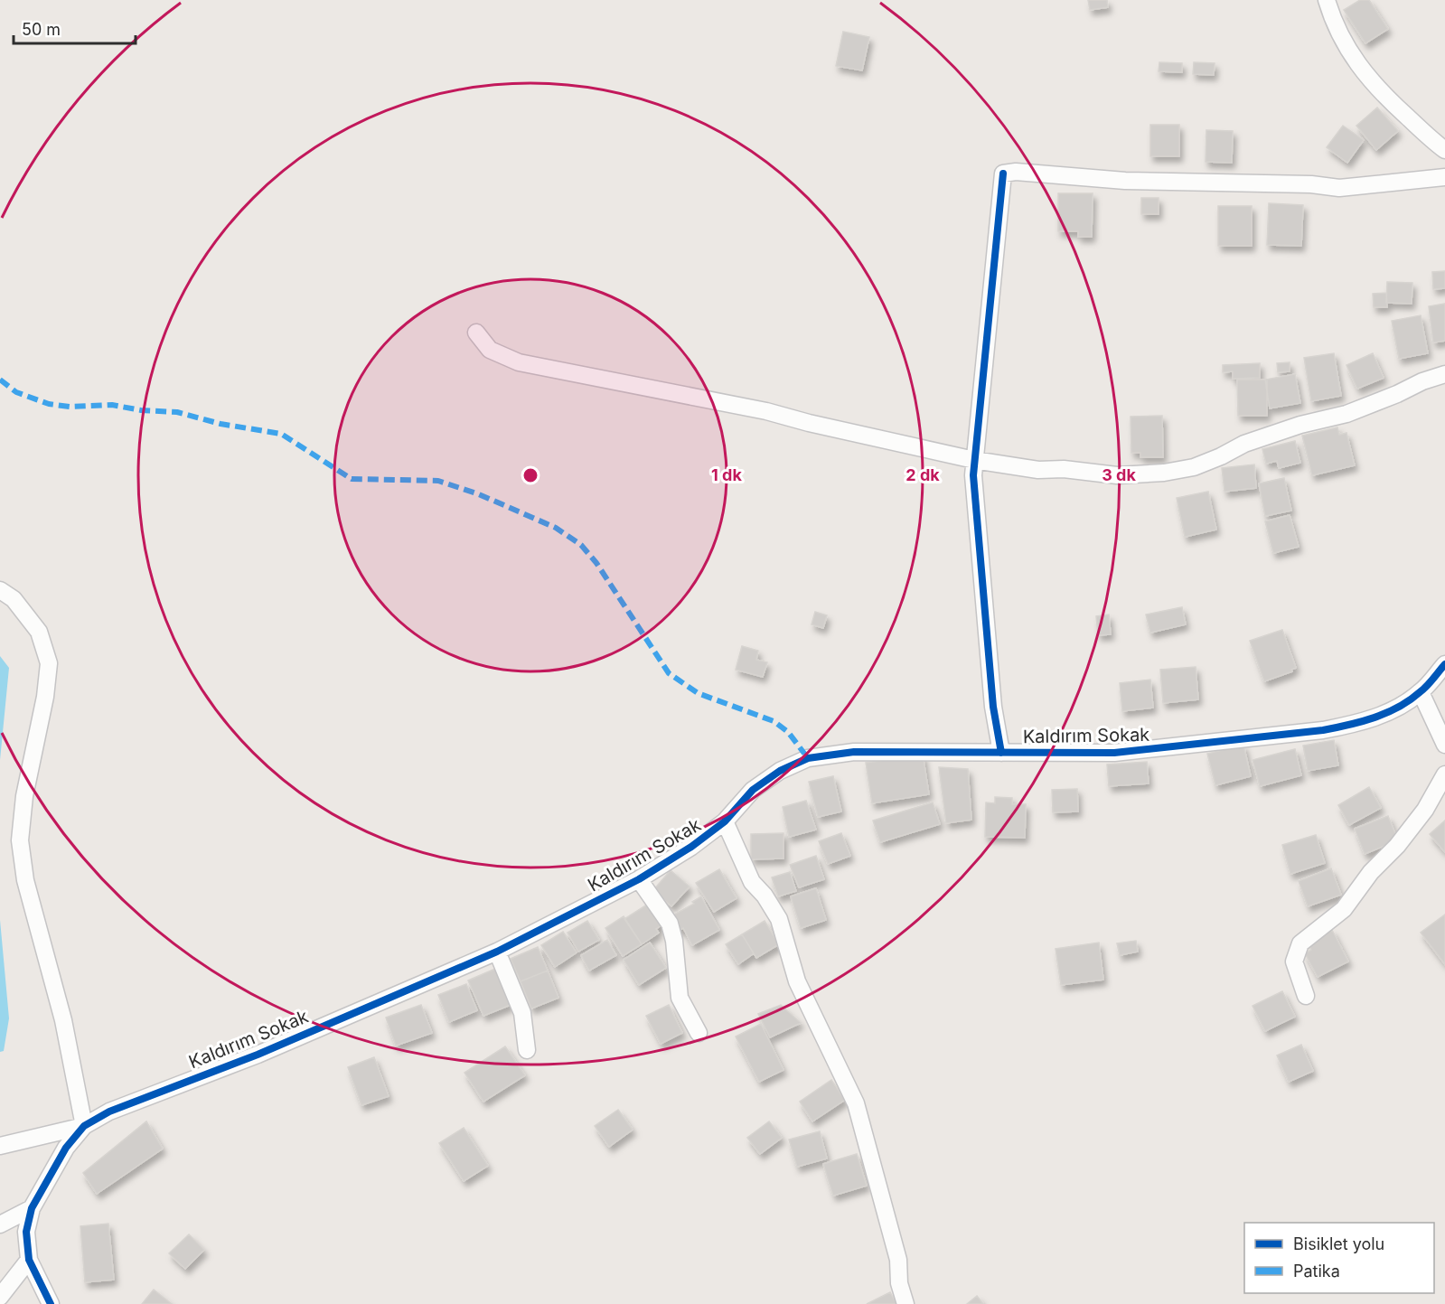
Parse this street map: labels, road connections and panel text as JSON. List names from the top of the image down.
{
  "streets": {
    "street": ["Kaldırım Sokak"]
  },
  "legend": ["Bisiklet yolu", "Patika"],
  "scale_bar": "50 m",
  "rings": ["1 dk", "2 dk", "3 dk"]
}
